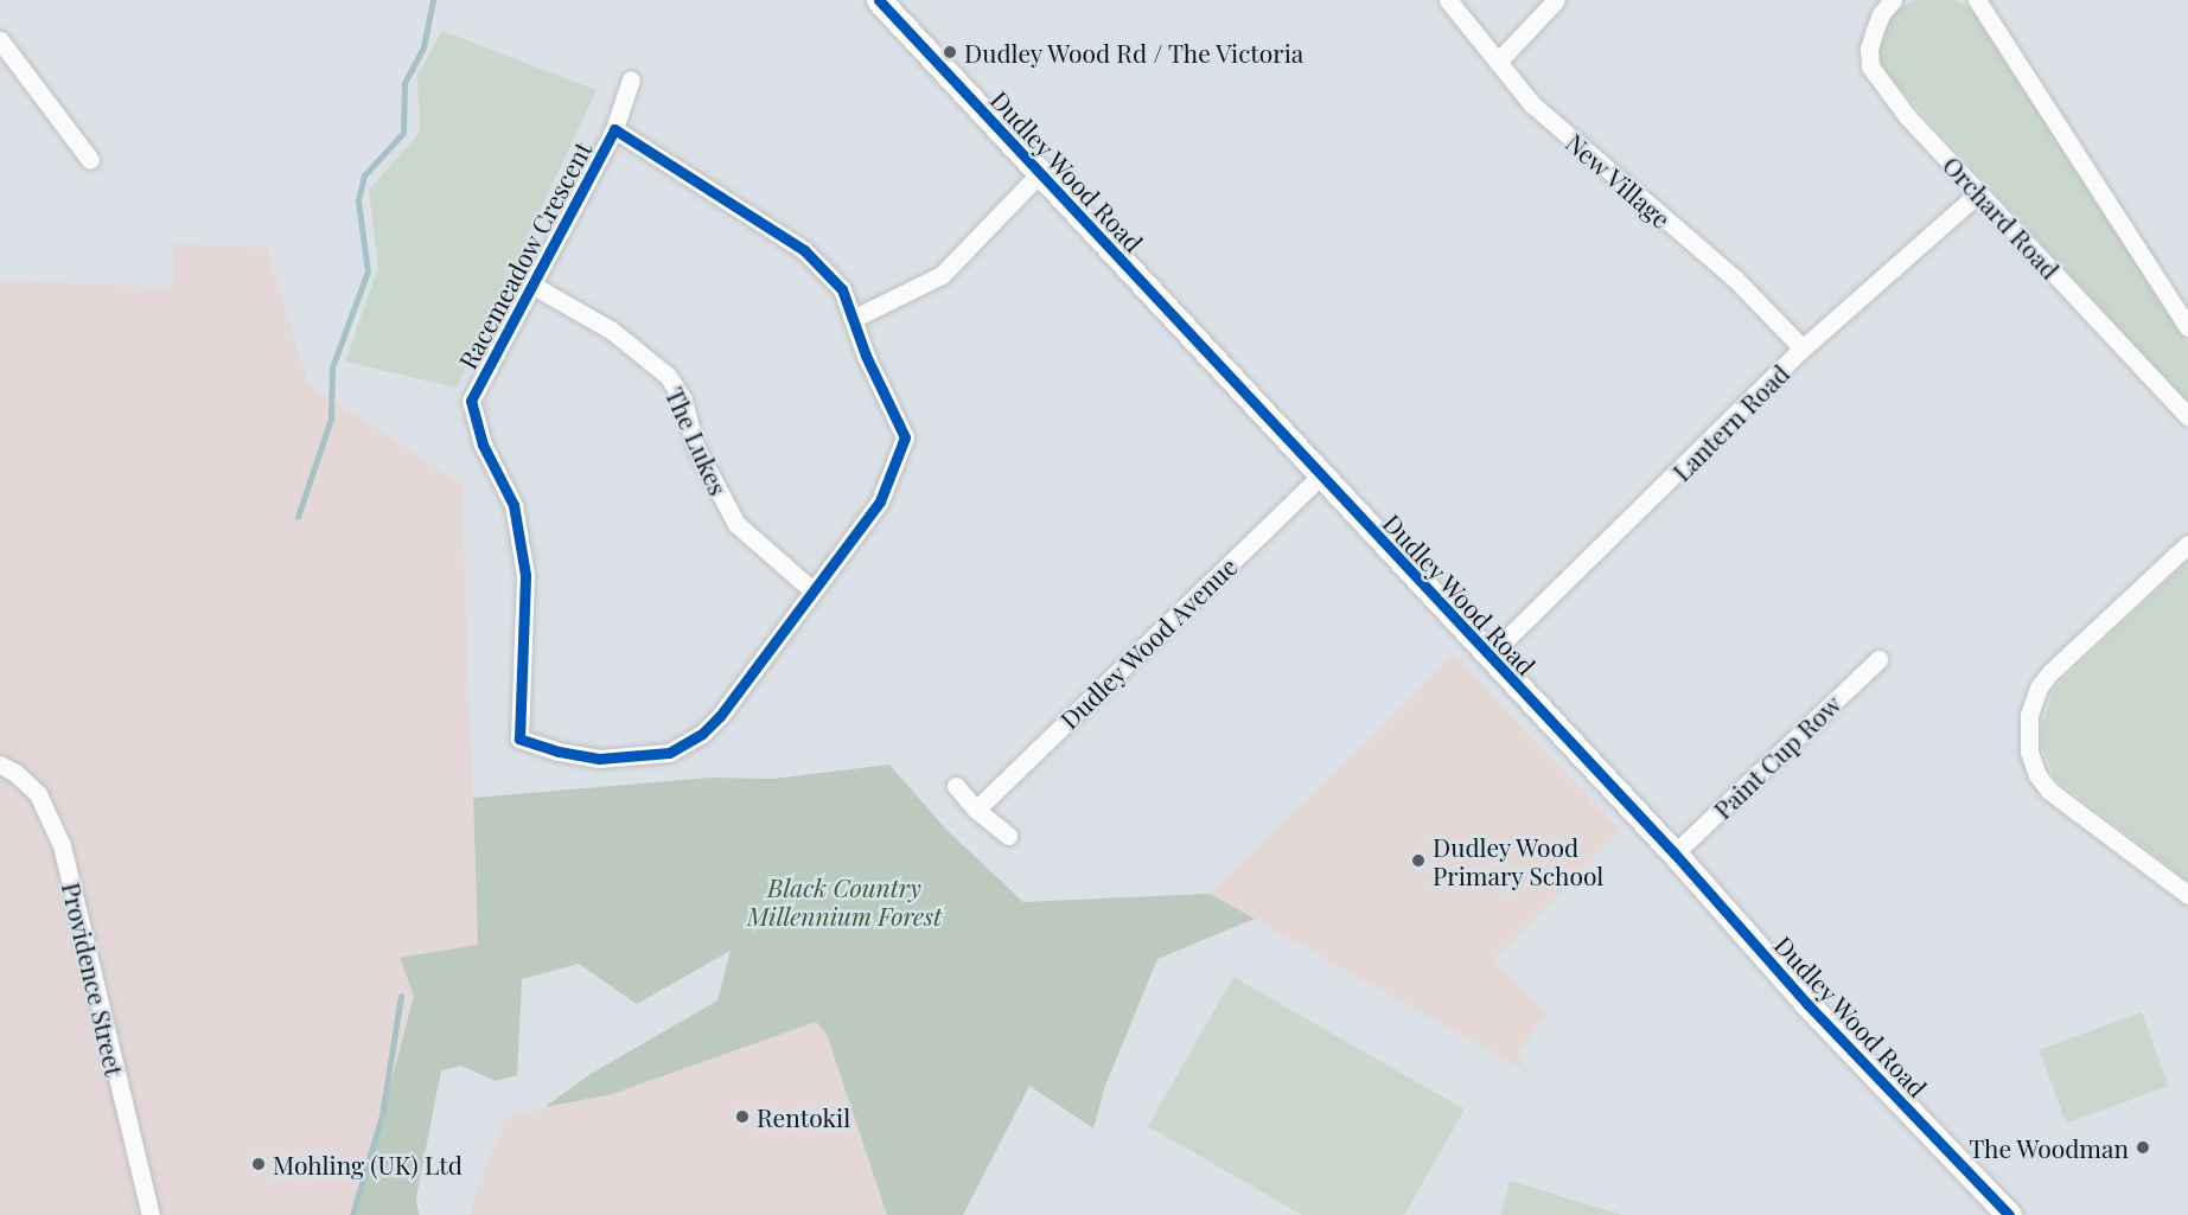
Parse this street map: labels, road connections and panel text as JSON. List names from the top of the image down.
{
  "streets": {
    "street": [
      "Dudley Wood Road",
      "New Village",
      "Orchard Road",
      "Racemeadow Crescent",
      "Lantern Road",
      "The Lukes",
      "Dudley Wood Avenue",
      "Paint Cup Row",
      "Providence Street"
    ]
  },
  "crossings": [
    ["Dudley Wood Road", "Lantern Road"],
    ["Dudley Wood Road", "Dudley Wood Avenue"],
    ["Dudley Wood Road", "Paint Cup Row"],
    ["New Village", "Lantern Road"],
    ["Orchard Road", "Lantern Road"],
    ["Racemeadow Crescent", "The Lukes"]
  ],
  "parks": ["Black Country Millennium Forest"],
  "places": [
    "Dudley Wood Rd / The Victoria",
    "Dudley Wood Primary School",
    "Rentokil",
    "The Woodman",
    "Mohling (UK) Ltd"
  ]
}
